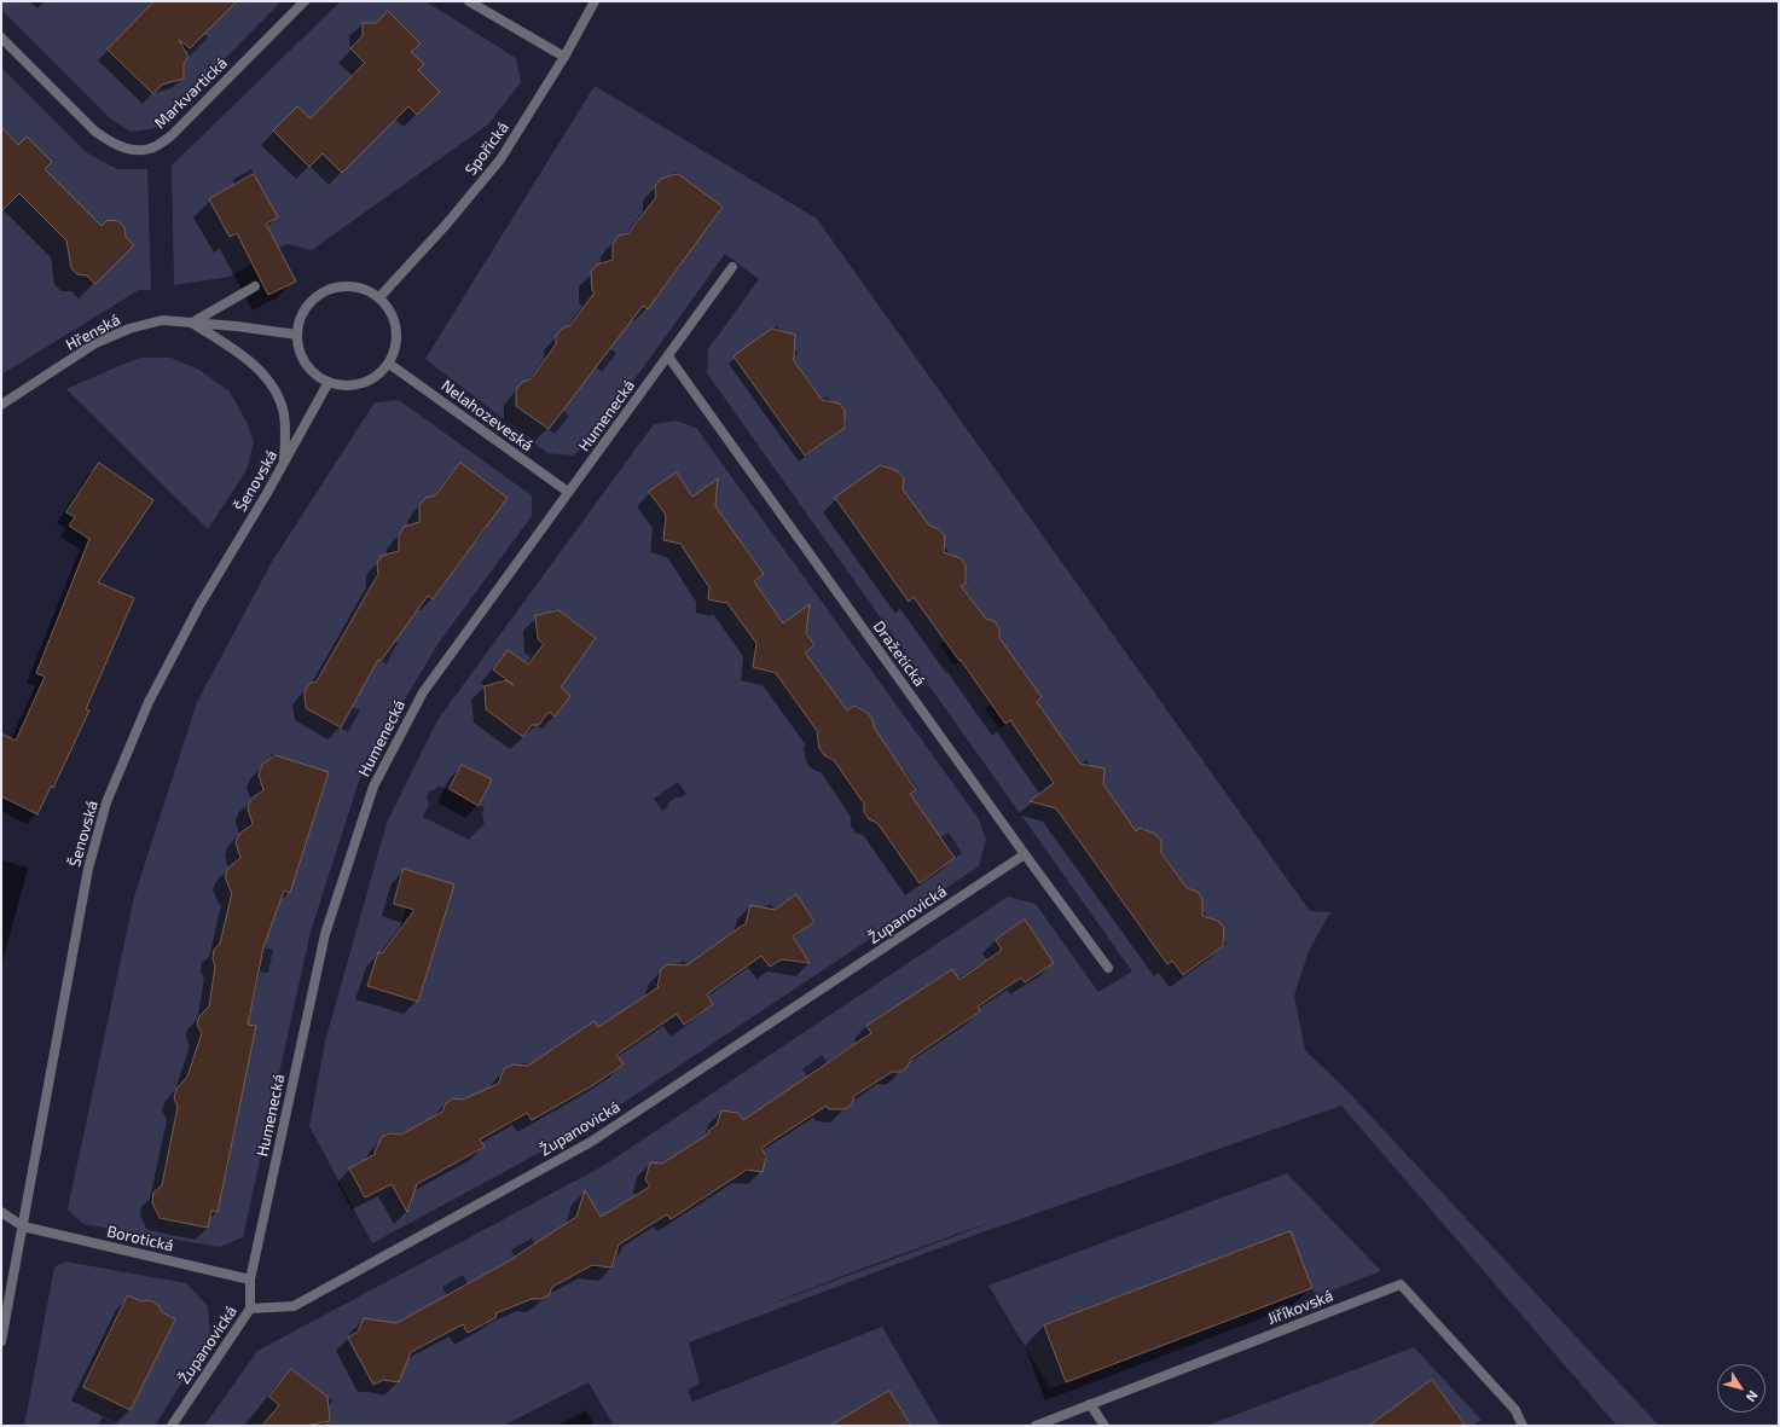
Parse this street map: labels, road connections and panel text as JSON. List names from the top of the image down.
{
  "streets": {
    "street": [
      "Markvartická",
      "Spořická",
      "Hřenská",
      "Nelahozeveská",
      "Humenecká",
      "Šenovská",
      "Dražetická",
      "Županovická",
      "Borotická",
      "Jiříkovská"
    ]
  },
  "crossings": [
    ["Spořická", "Hřenská"],
    ["Spořická", "Nelahozeveská"],
    ["Spořická", "Šenovská"],
    ["Hřenská", "Nelahozeveská"],
    ["Hřenská", "Šenovská"],
    ["Nelahozeveská", "Humenecká"],
    ["Nelahozeveská", "Šenovská"],
    ["Humenecká", "Dražetická"],
    ["Humenecká", "Županovická"],
    ["Humenecká", "Borotická"],
    ["Šenovská", "Borotická"],
    ["Dražetická", "Županovická"]
  ],
  "north": "bottom right"
}
